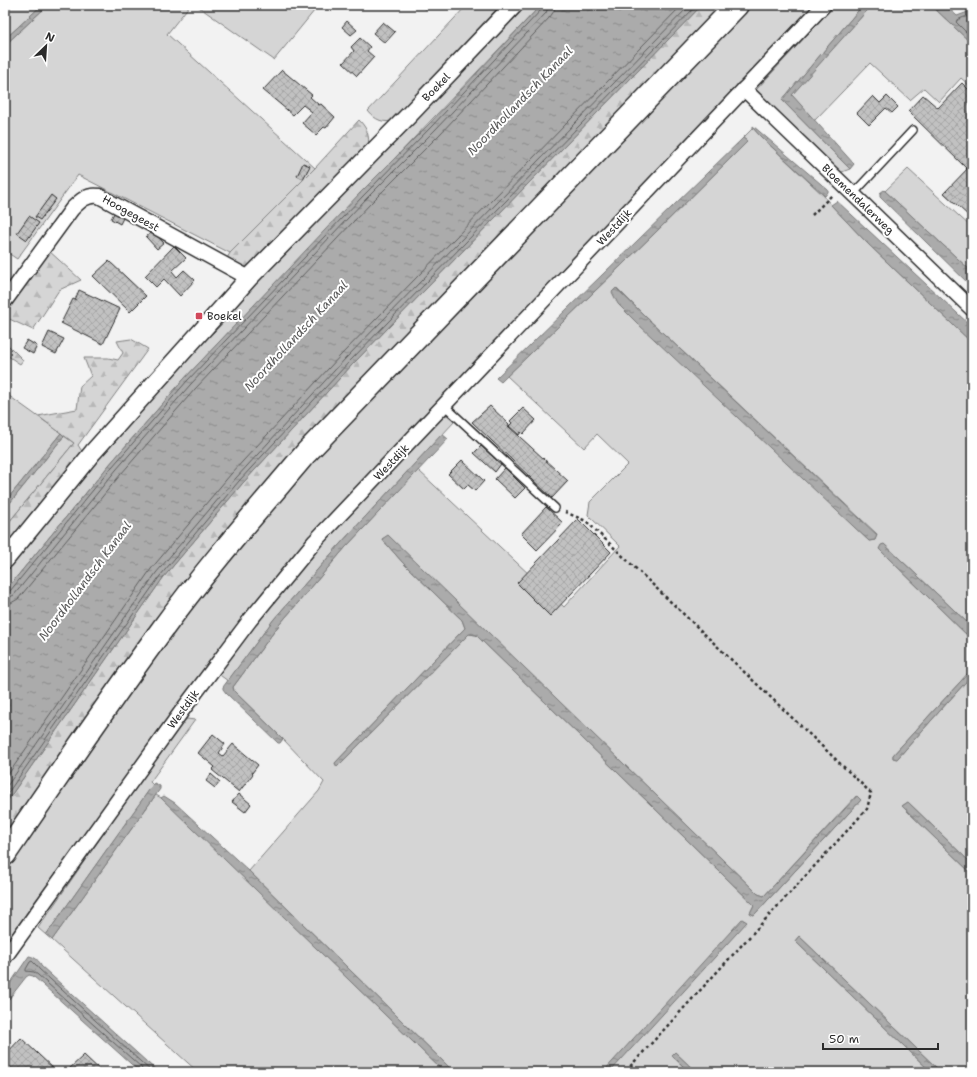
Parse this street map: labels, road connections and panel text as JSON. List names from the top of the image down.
{
  "streets": {
    "street": [
      "Boekel",
      "Bloemendalerweg",
      "Hoogegeest",
      "Westdijk"
    ]
  },
  "crossings": [
    ["Boekel", "Hoogegeest"],
    ["Bloemendalerweg", "Westdijk"]
  ],
  "water": ["Noordhollandsch Kanaal"],
  "places": {
    "transit": ["Boekel"]
  },
  "scale_bar": "50 m",
  "north": "top right"
}
